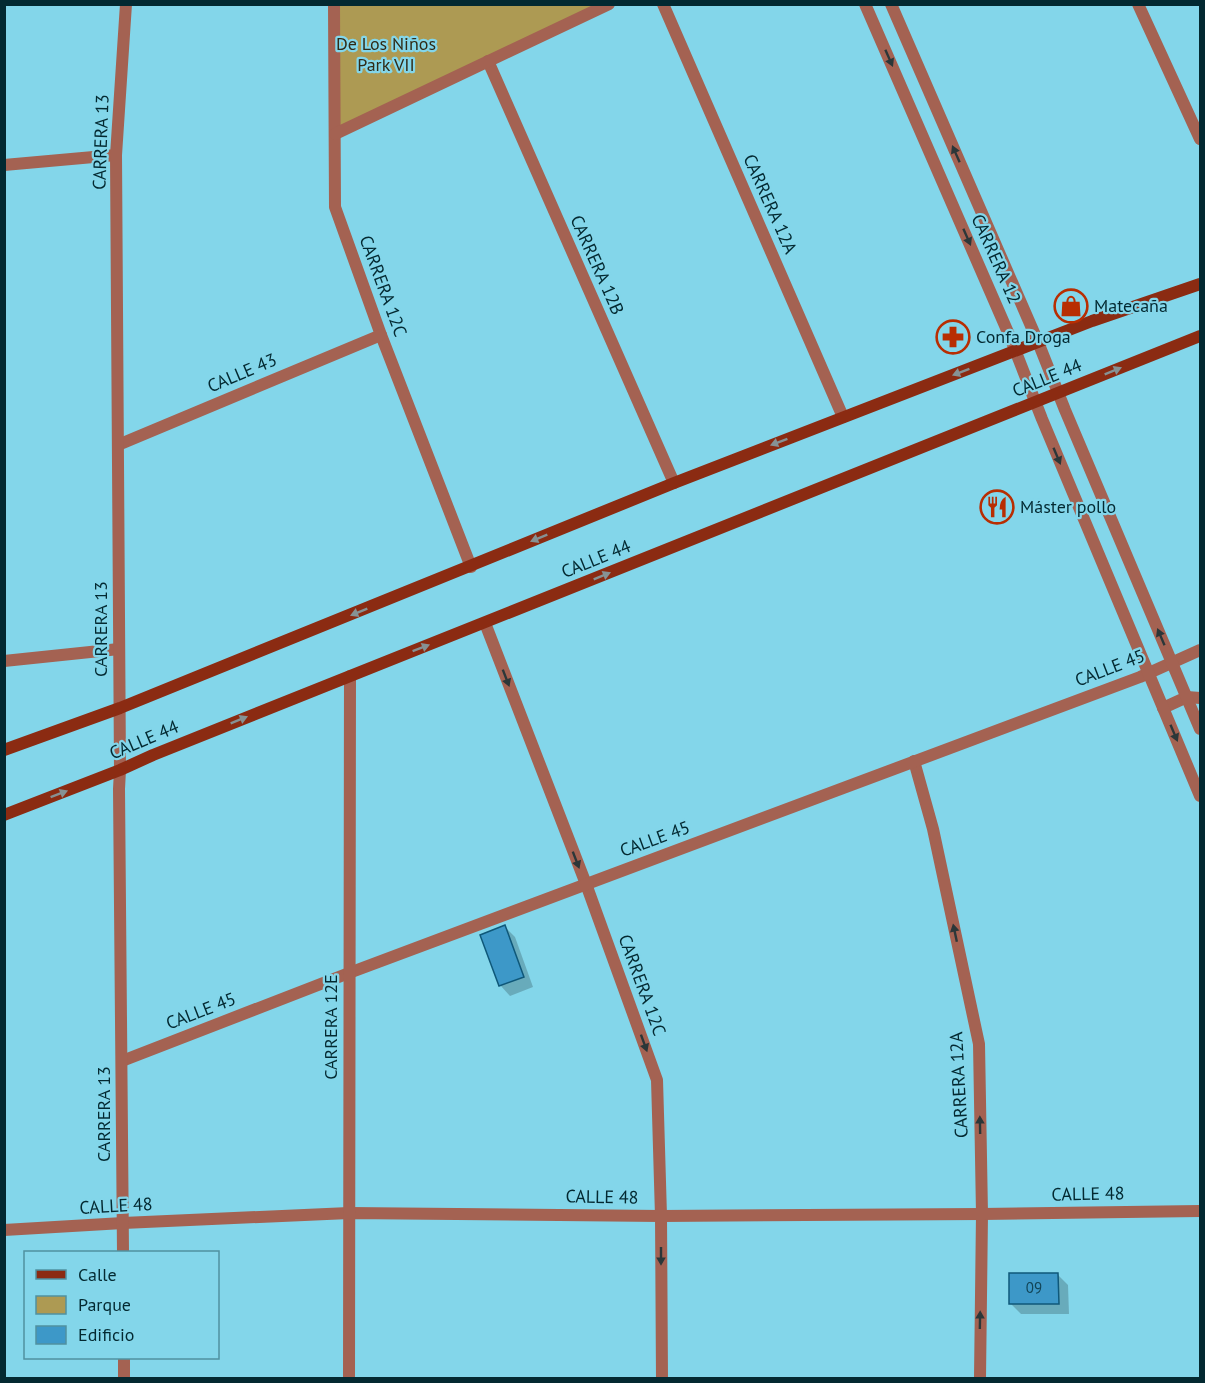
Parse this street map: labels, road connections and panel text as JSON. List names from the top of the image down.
{
  "streets": {
    "main road": ["CALLE 44"],
    "street": [
      "CARRERA 13",
      "CARRERA 12A",
      "CARRERA 12",
      "CARRERA 12B",
      "CARRERA 12C",
      "CALLE 43",
      "CALLE 45",
      "CARRERA 12E",
      "CALLE 48"
    ]
  },
  "crossings": [
    ["CARRERA 13", "CALLE 43"],
    ["CARRERA 13", "CALLE 44"],
    ["CARRERA 13", "CALLE 45"],
    ["CARRERA 13", "CALLE 48"],
    ["CARRERA 12A", "CALLE 44"],
    ["CARRERA 12A", "CALLE 45"],
    ["CARRERA 12A", "CALLE 48"],
    ["CARRERA 12", "CALLE 44"],
    ["CARRERA 12", "CALLE 45"],
    ["CARRERA 12B", "CALLE 44"],
    ["CARRERA 12C", "CALLE 43"],
    ["CARRERA 12C", "CALLE 44"],
    ["CARRERA 12C", "CALLE 45"],
    ["CARRERA 12C", "CALLE 48"],
    ["CALLE 44", "CARRERA 12E"],
    ["CALLE 45", "CARRERA 12E"],
    ["CARRERA 12E", "CALLE 48"]
  ],
  "one_way": ["CARRERA 12A", "CARRERA 12C"],
  "parks": ["De Los Niños Park VII"],
  "places": {
    "shop": ["Matecaña"],
    "pharmacy": ["Confa Droga"],
    "restaurant": ["Máster pollo"]
  },
  "house_numbers": ["09"],
  "legend": ["Calle", "Parque", "Edificio"]
}
